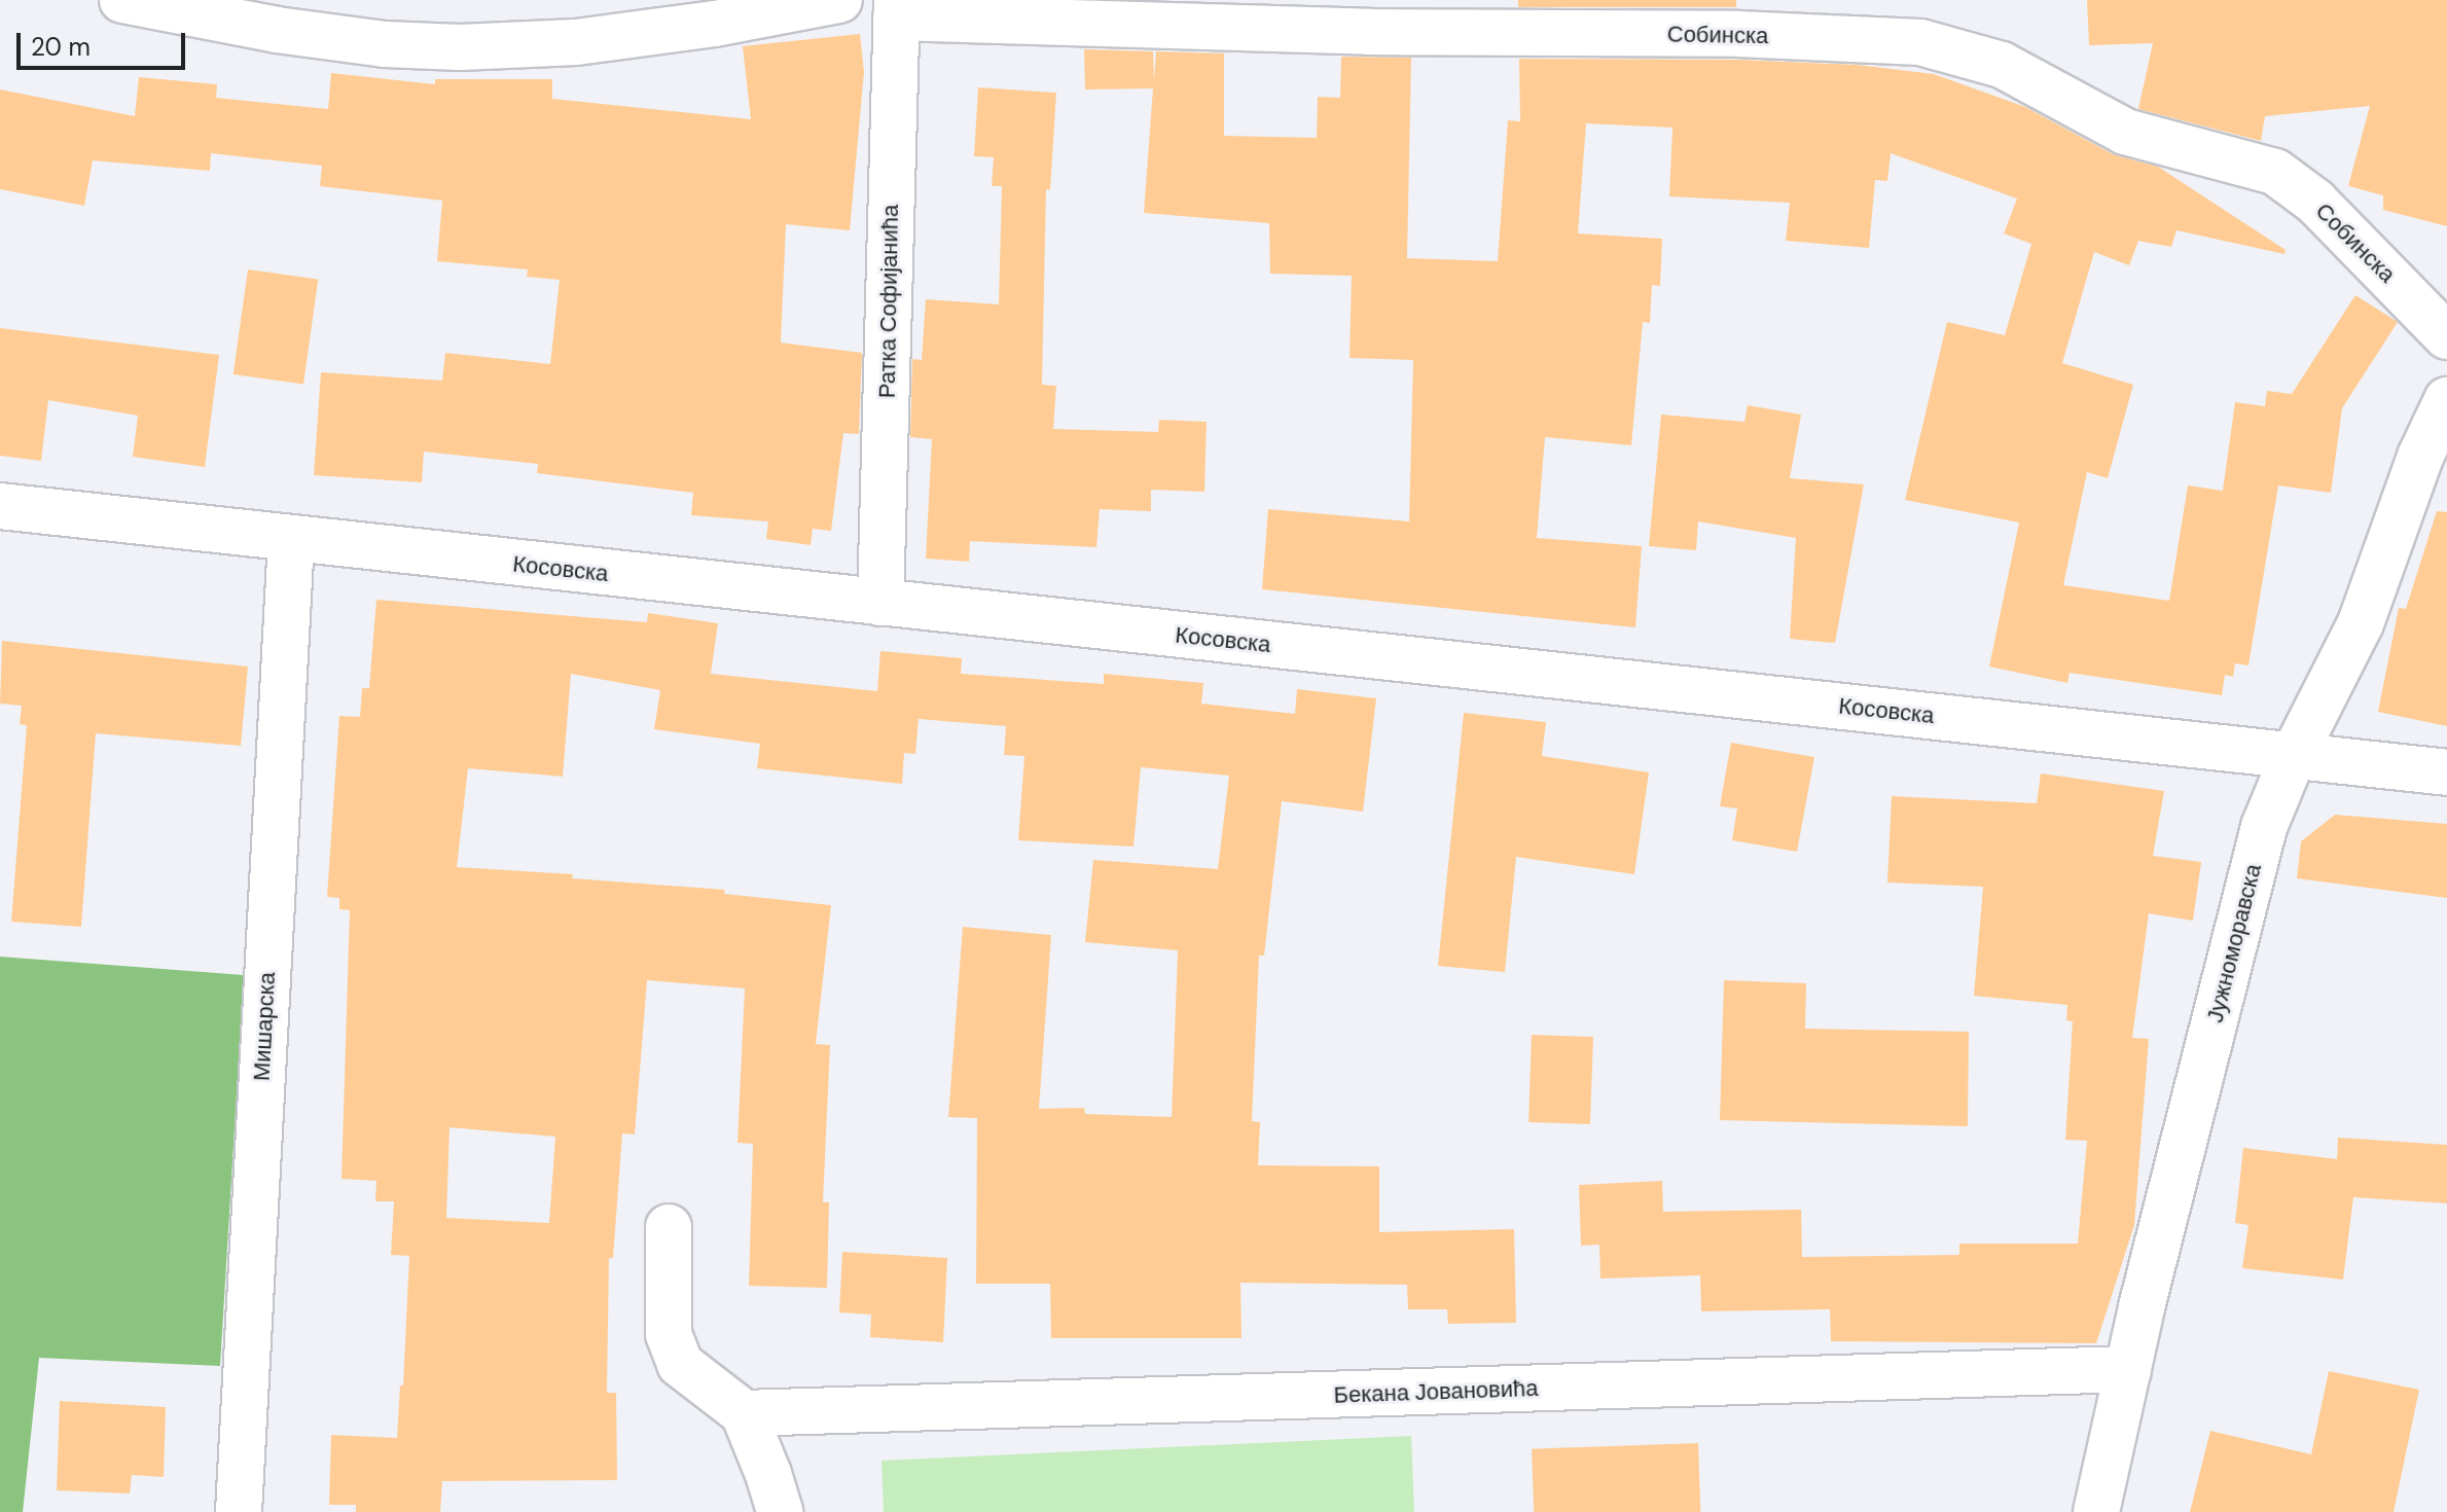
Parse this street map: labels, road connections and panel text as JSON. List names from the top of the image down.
{
  "streets": {
    "street": [
      "Собинска",
      "Ратка Софијанића",
      "Косовска",
      "Јужноморавска",
      "Мишарска",
      "Бекана Јовановића"
    ]
  },
  "crossings": [
    ["Собинска", "Ратка Софијанића"],
    ["Ратка Софијанића", "Косовска"],
    ["Косовска", "Јужноморавска"],
    ["Косовска", "Мишарска"],
    ["Јужноморавска", "Бекана Јовановића"]
  ],
  "scale_bar": "20 m"
}
